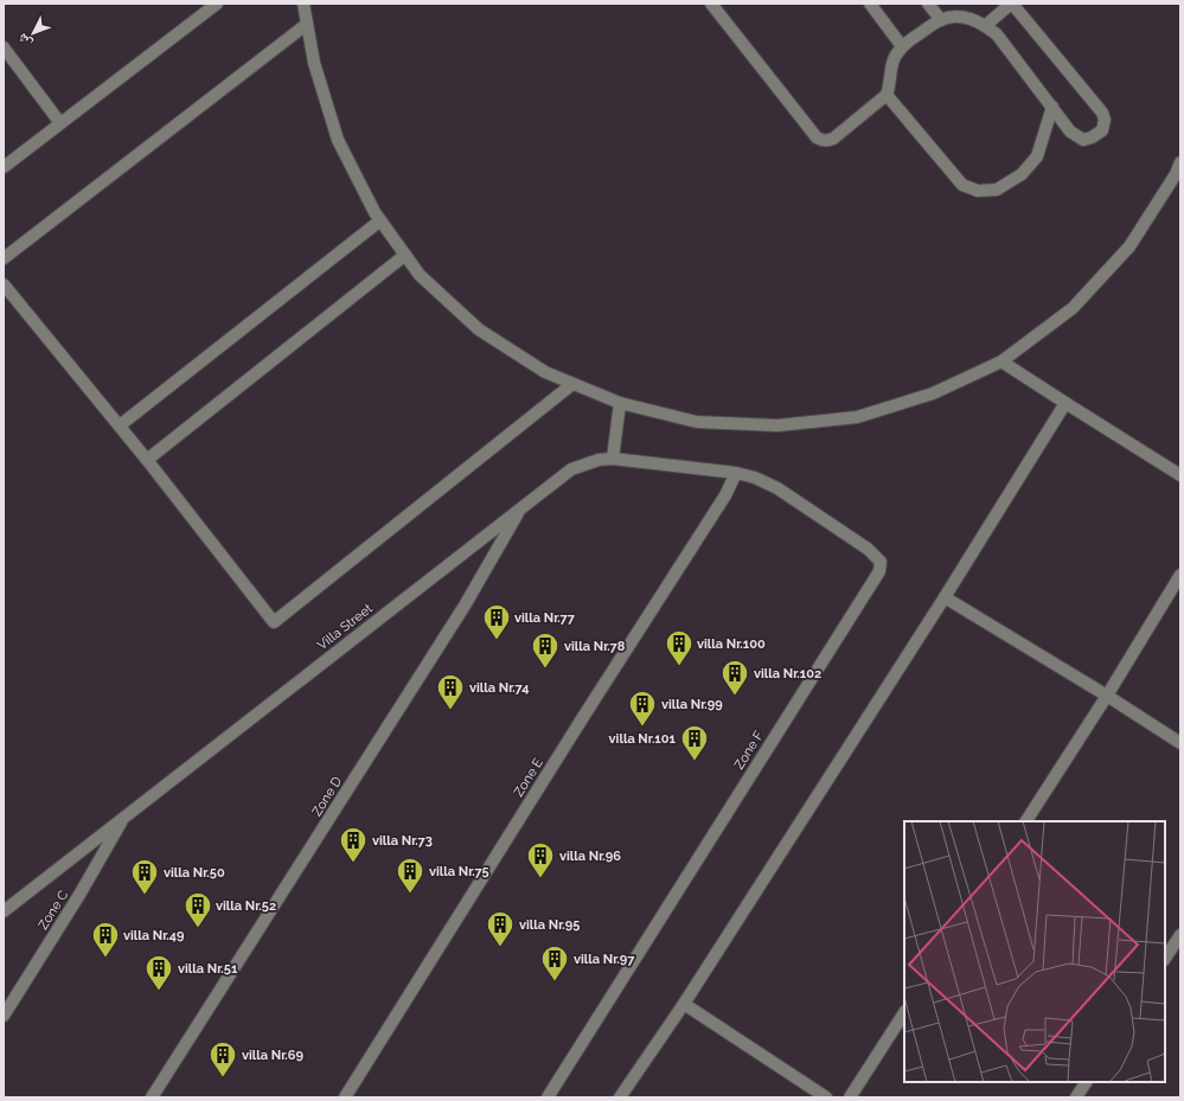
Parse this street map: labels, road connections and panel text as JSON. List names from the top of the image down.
{
  "streets": {
    "street": [
      "Villa Street",
      "Zone F",
      "Zone E",
      "Zone D",
      "Zone C"
    ]
  },
  "crossings": [
    ["Villa Street", "Zone F"],
    ["Villa Street", "Zone E"],
    ["Villa Street", "Zone D"],
    ["Villa Street", "Zone C"],
    ["Zone F", "Zone E"]
  ],
  "places": {
    "building": [
      "villa Nr.77",
      "villa Nr.100",
      "villa Nr.78",
      "villa Nr.102",
      "villa Nr.74",
      "villa Nr.99",
      "villa Nr.101",
      "villa Nr.73",
      "villa Nr.96",
      "villa Nr.75",
      "villa Nr.50",
      "villa Nr.52",
      "villa Nr.95",
      "villa Nr.49",
      "villa Nr.97",
      "villa Nr.51",
      "villa Nr.69"
    ]
  },
  "north": "bottom left"
}
